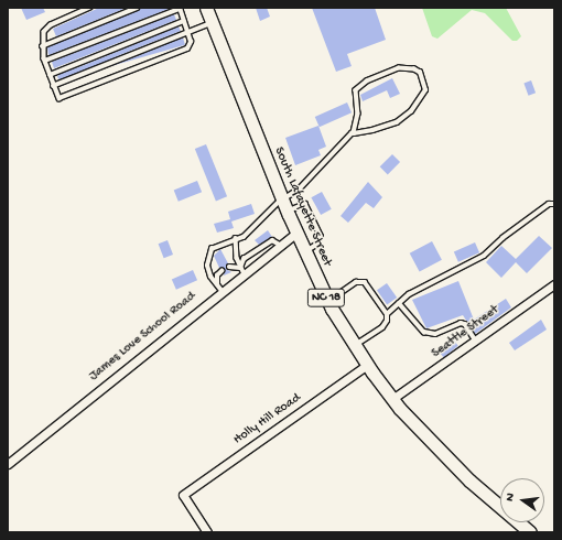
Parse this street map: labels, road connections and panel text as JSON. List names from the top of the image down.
{
  "streets": {
    "main road": ["South Lafayette Street", "NC 18"],
    "street": ["Seattle Street", "James Love School Road", "Holly Hill Road"]
  },
  "crossings": [
    ["South Lafayette Street", "Seattle Street"],
    ["South Lafayette Street", "James Love School Road"],
    ["South Lafayette Street", "Holly Hill Road"]
  ],
  "north": "left"
}
